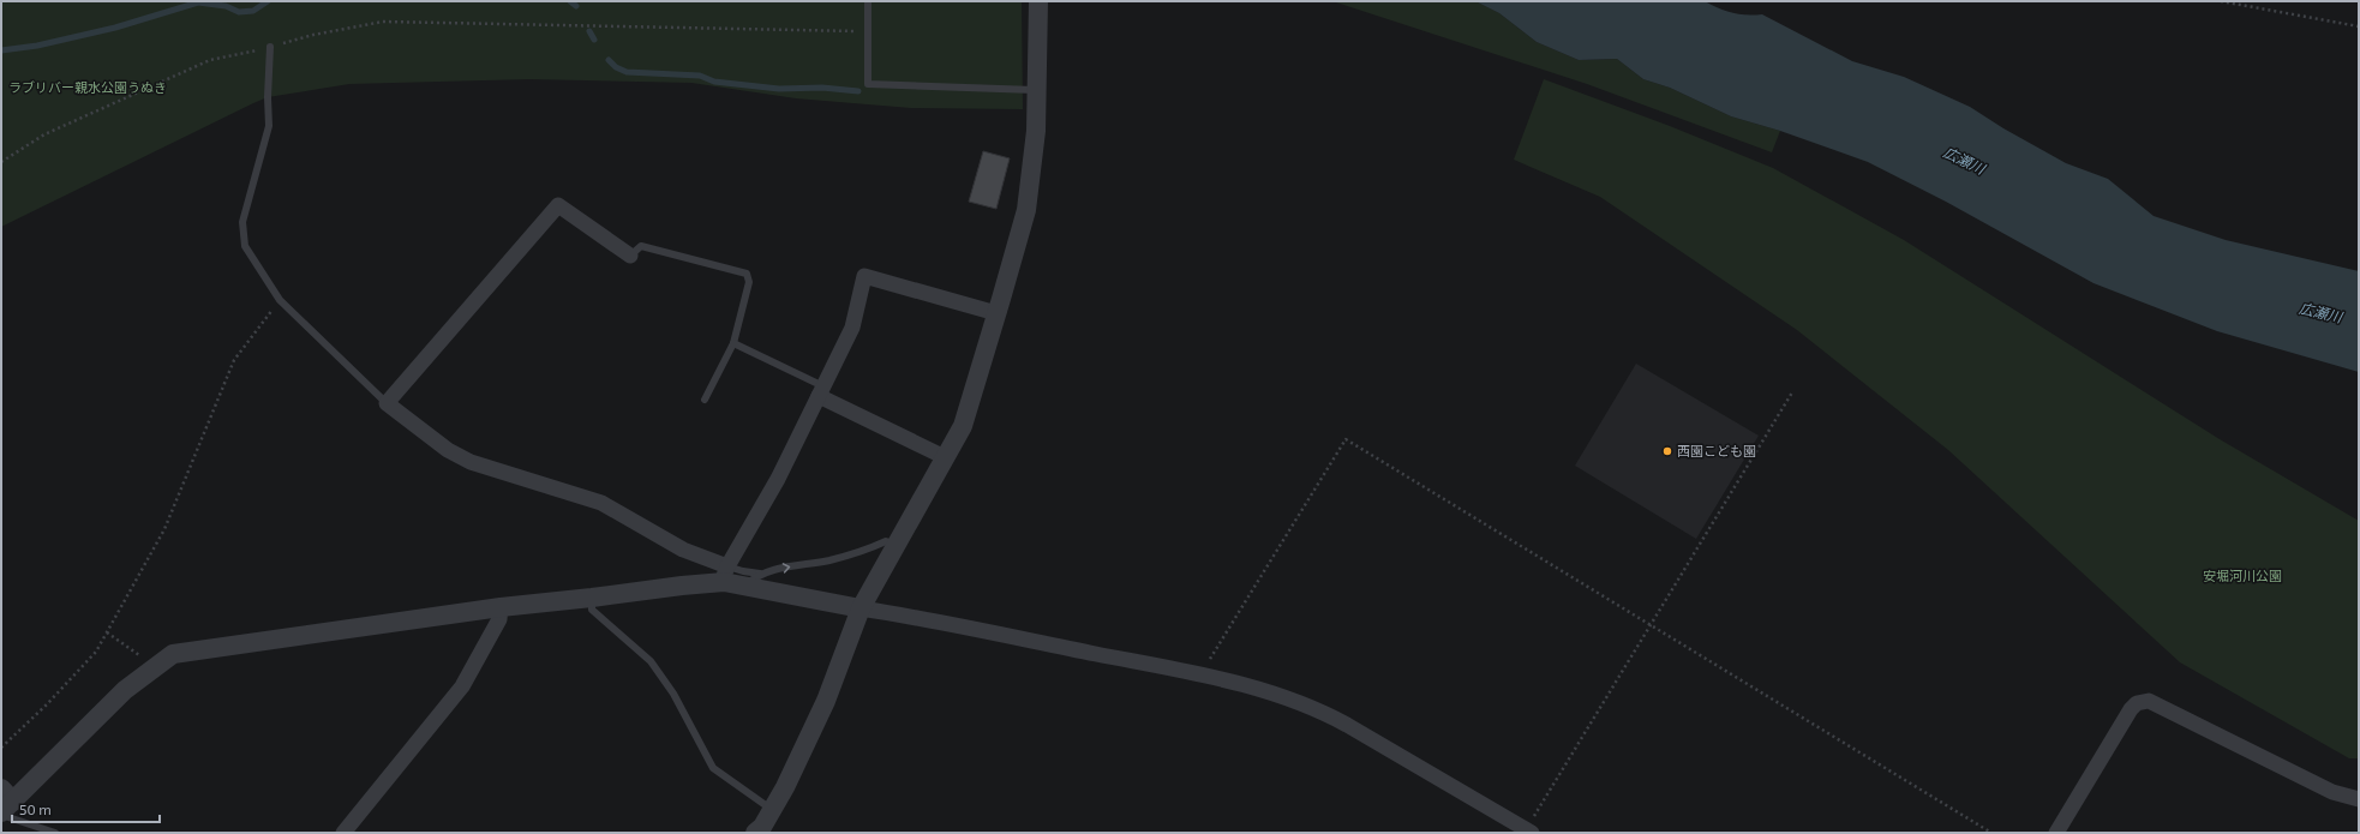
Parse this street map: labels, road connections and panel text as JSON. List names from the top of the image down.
{
  "water": ["広瀬川"],
  "parks": ["ラブリバー親水公園うぬき", "安堀河川公園"],
  "places": ["西園こども園"],
  "scale_bar": "50 m"
}
